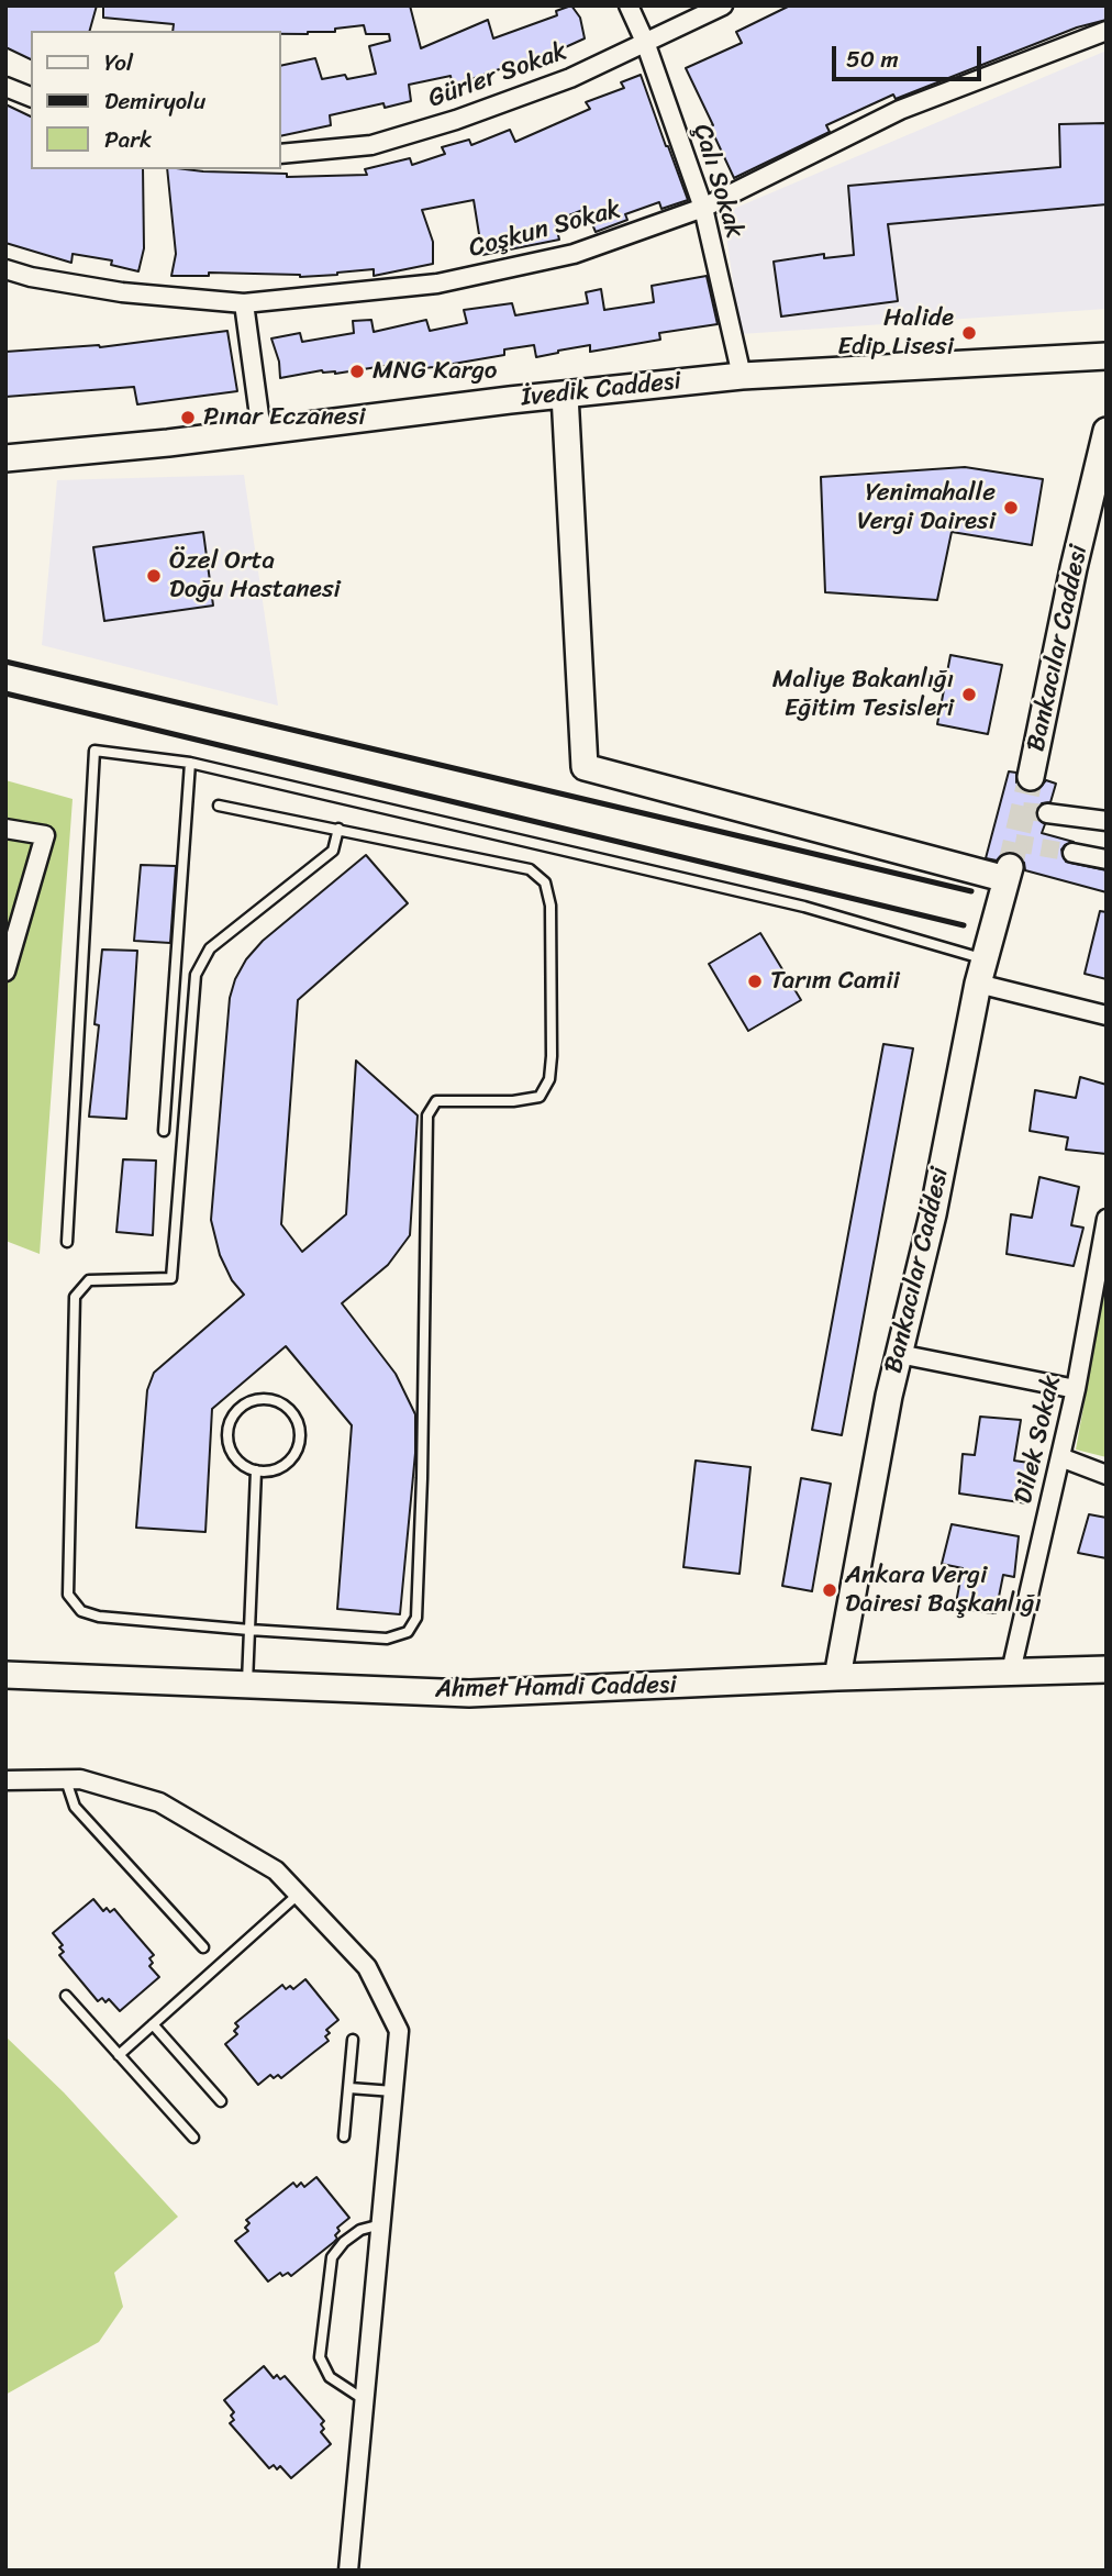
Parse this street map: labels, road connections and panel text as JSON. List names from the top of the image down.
{
  "streets": {
    "main road": ["İvedik Caddesi", "Bankacılar Caddesi", "Ahmet Hamdi Caddesi"],
    "street": [
      "Gürler Sokak",
      "Çalı Sokak",
      "Coşkun Sokak",
      "Dilek Sokak"
    ]
  },
  "crossings": [
    ["Gürler Sokak", "Çalı Sokak"],
    ["Çalı Sokak", "Coşkun Sokak"],
    ["Çalı Sokak", "İvedik Caddesi"],
    ["İvedik Caddesi", "Bankacılar Caddesi"],
    ["Bankacılar Caddesi", "Ahmet Hamdi Caddesi"],
    ["Dilek Sokak", "Ahmet Hamdi Caddesi"]
  ],
  "places": [
    "Halide Edip Lisesi",
    "MNG Kargo",
    "Pınar Eczanesi",
    "Yenimahalle Vergi Dairesi",
    "Özel Orta Doğu Hastanesi",
    "Maliye Bakanlığı Eğitim Tesisleri",
    "Tarım Camii",
    "Ankara Vergi Dairesi Başkanlığı"
  ],
  "legend": ["Yol", "Demiryolu", "Park"],
  "scale_bar": "50 m"
}
